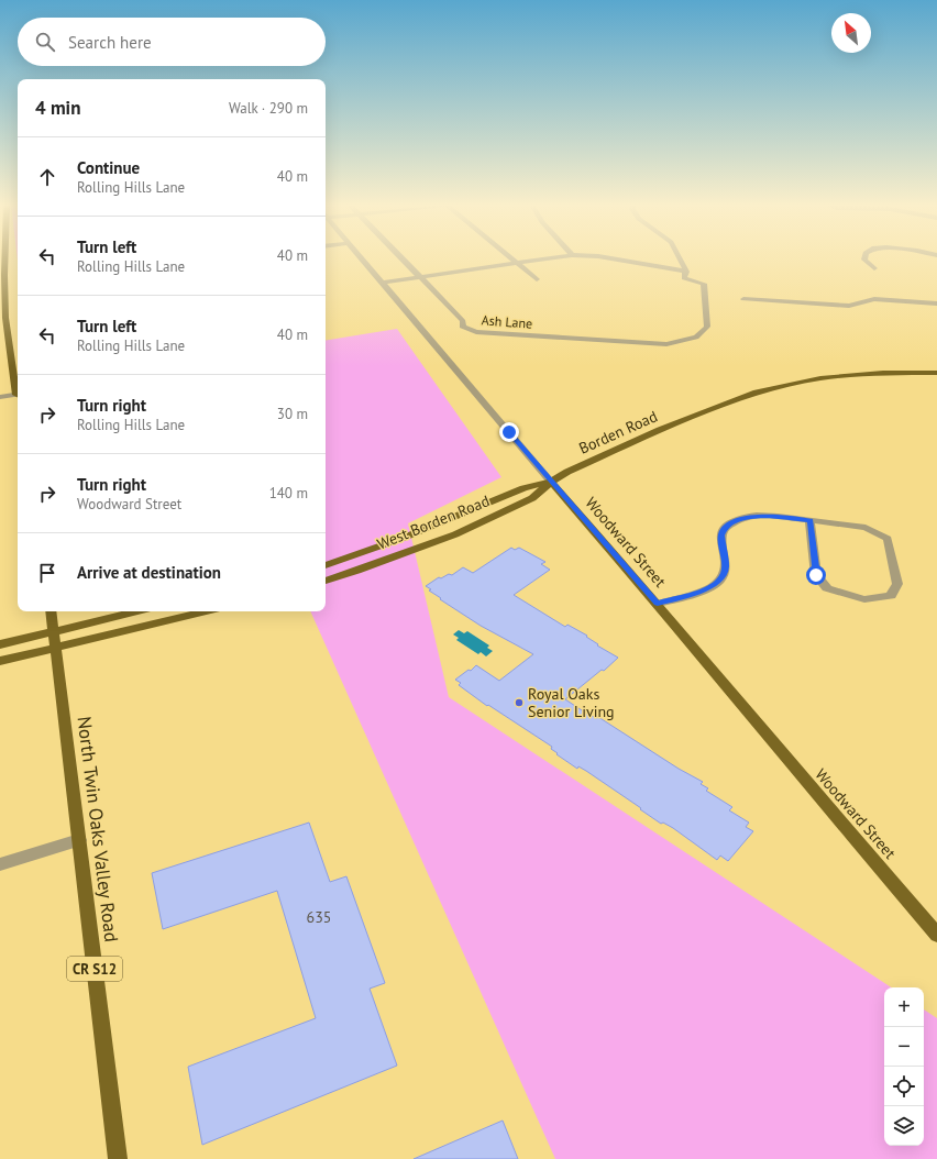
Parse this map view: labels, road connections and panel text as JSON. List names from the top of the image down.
{
  "streets": {
    "main road": [
      "Borden Road",
      "West Borden Road",
      "Woodward Street",
      "North Twin Oaks Valley Road",
      "CR S12"
    ],
    "street": ["Ash Lane"]
  },
  "crossings": [
    ["Borden Road", "West Borden Road"],
    ["Borden Road", "Woodward Street"],
    ["West Borden Road", "Woodward Street"]
  ],
  "places": ["Royal Oaks Senior Living"],
  "house_numbers": ["635"],
  "north": "top left",
  "page": {
    "search": "Search here",
    "heading": ["4 min", "Walk · 290 m"],
    "list": [
      ["Continue", "Rolling Hills Lane", "40 m"],
      ["Turn left", "Rolling Hills Lane", "40 m"],
      ["Turn left", "Rolling Hills Lane", "40 m"],
      ["Turn right", "Rolling Hills Lane", "30 m"],
      ["Turn right", "Woodward Street", "140 m"],
      "Arrive at destination"
    ],
    "map_buttons": ["+", "−"]
  }
}
